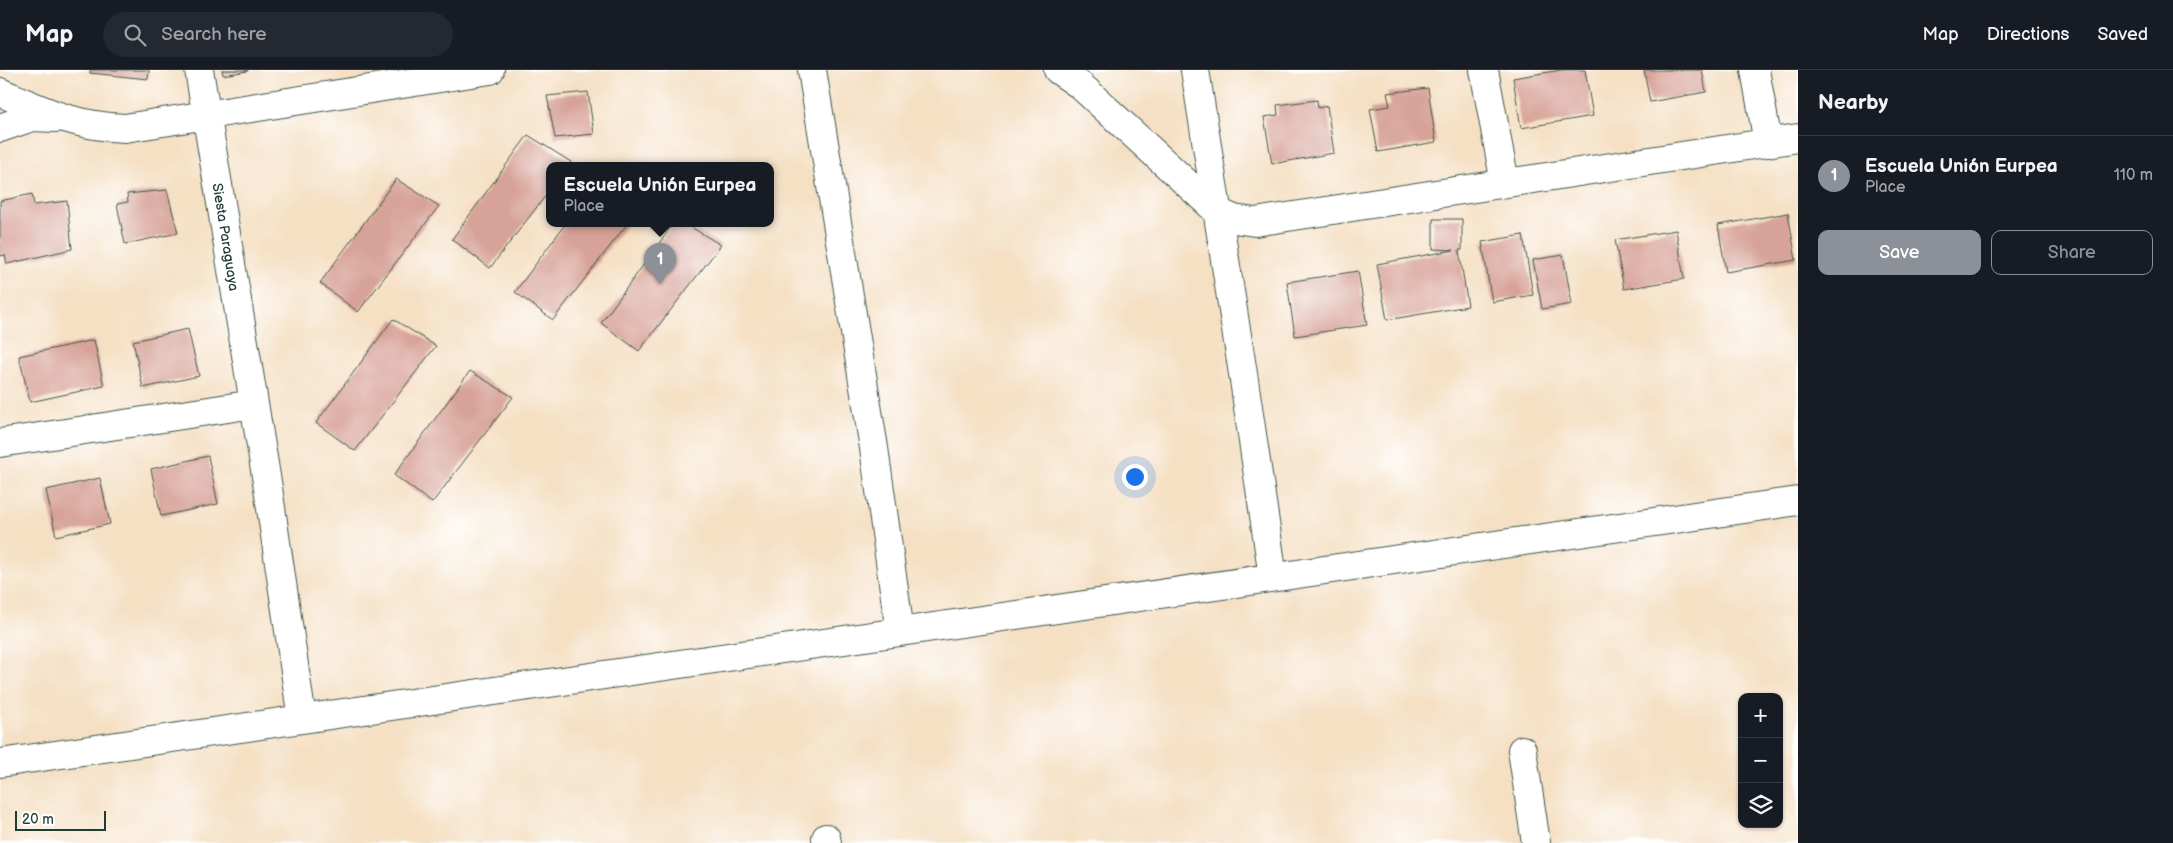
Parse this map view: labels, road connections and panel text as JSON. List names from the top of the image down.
{
  "streets": {
    "street": ["Siesta Paraguaya"]
  },
  "scale_bar": "20 m",
  "page": {
    "header": "Map",
    "search": "Search here",
    "nav": ["Map", "Directions", "Saved"],
    "heading": "Nearby",
    "list": [
      {
        "mark": "1",
        "name": "Escuela Unión Eurpea",
        "note": "Place",
        "value": "110 m"
      }
    ],
    "popup": ["Escuela Unión Eurpea", "Place"],
    "buttons": ["Save", "Share"],
    "pins": "1",
    "map_buttons": ["+", "−"],
    "scale": "20 m"
  }
}
